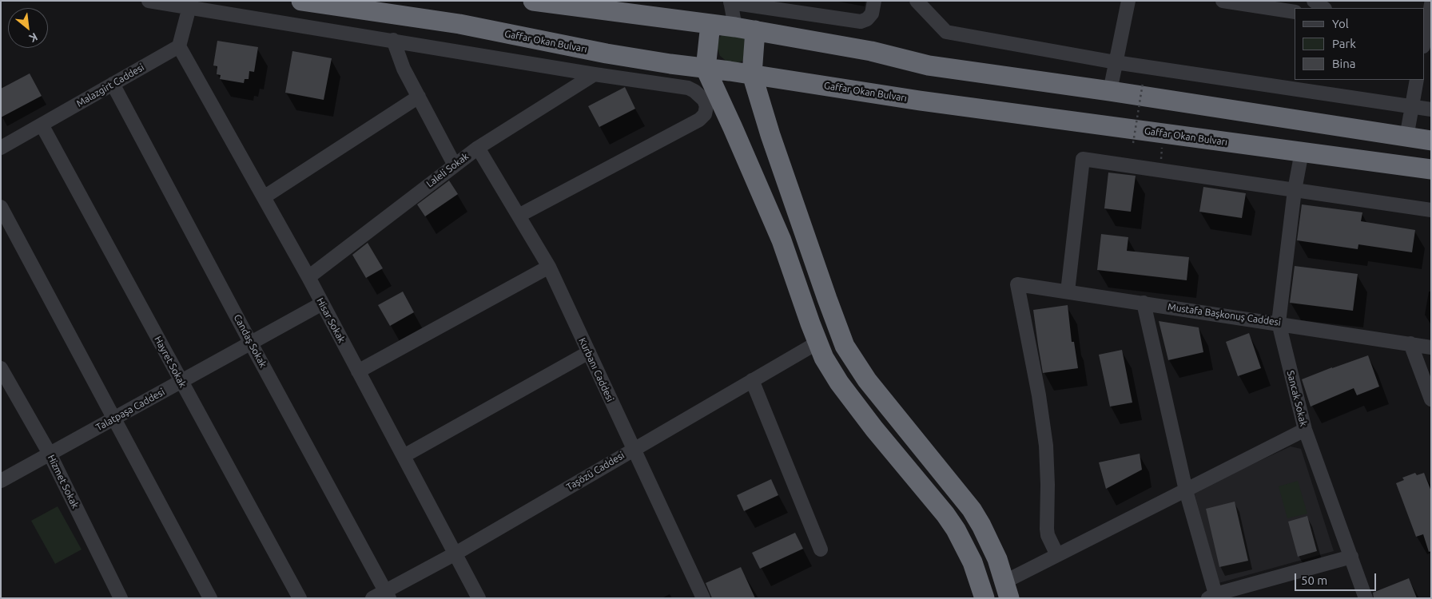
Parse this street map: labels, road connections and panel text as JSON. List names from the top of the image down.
{
  "streets": {
    "highway": ["Gaffar Okan Bulvarı"],
    "street": [
      "Malazgirt Caddesi",
      "Laleli Sokak",
      "Mustafa Başkonuş Caddesi",
      "Hisar Sokak",
      "Candaş Sokak",
      "Hayret Sokak",
      "Kurbanı Caddesi",
      "Sancak Sokak",
      "Talatpaşa Caddesi",
      "Taşözü Caddesi",
      "Hizmet Sokak"
    ]
  },
  "crossings": [
    ["Gaffar Okan Bulvarı", "Sancak Sokak"],
    ["Malazgirt Caddesi", "Hisar Sokak"],
    ["Malazgirt Caddesi", "Candaş Sokak"],
    ["Malazgirt Caddesi", "Hayret Sokak"],
    ["Laleli Sokak", "Hisar Sokak"],
    ["Laleli Sokak", "Kurbanı Caddesi"],
    ["Mustafa Başkonuş Caddesi", "Sancak Sokak"],
    ["Hisar Sokak", "Talatpaşa Caddesi"],
    ["Hisar Sokak", "Taşözü Caddesi"],
    ["Candaş Sokak", "Talatpaşa Caddesi"],
    ["Candaş Sokak", "Taşözü Caddesi"],
    ["Hayret Sokak", "Talatpaşa Caddesi"],
    ["Kurbanı Caddesi", "Taşözü Caddesi"],
    ["Talatpaşa Caddesi", "Hizmet Sokak"]
  ],
  "legend": ["Yol", "Park", "Bina"],
  "scale_bar": "50 m",
  "north": "bottom right"
}
